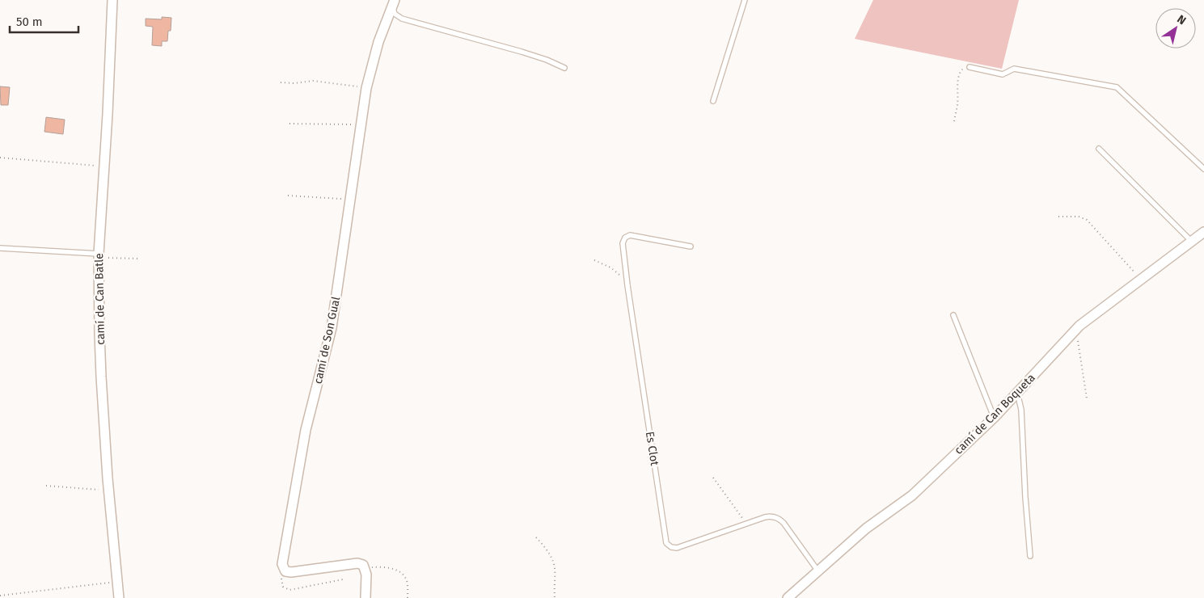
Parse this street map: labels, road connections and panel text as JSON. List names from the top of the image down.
{
  "streets": {
    "street": ["camí de Can Batle", "camí de Son Gual", "camí de Can Boqueta"],
    "lane": ["Es Clot"]
  },
  "crossings": [
    ["camí de Can Boqueta", "Es Clot"]
  ],
  "scale_bar": "50 m",
  "north": "top right"
}
